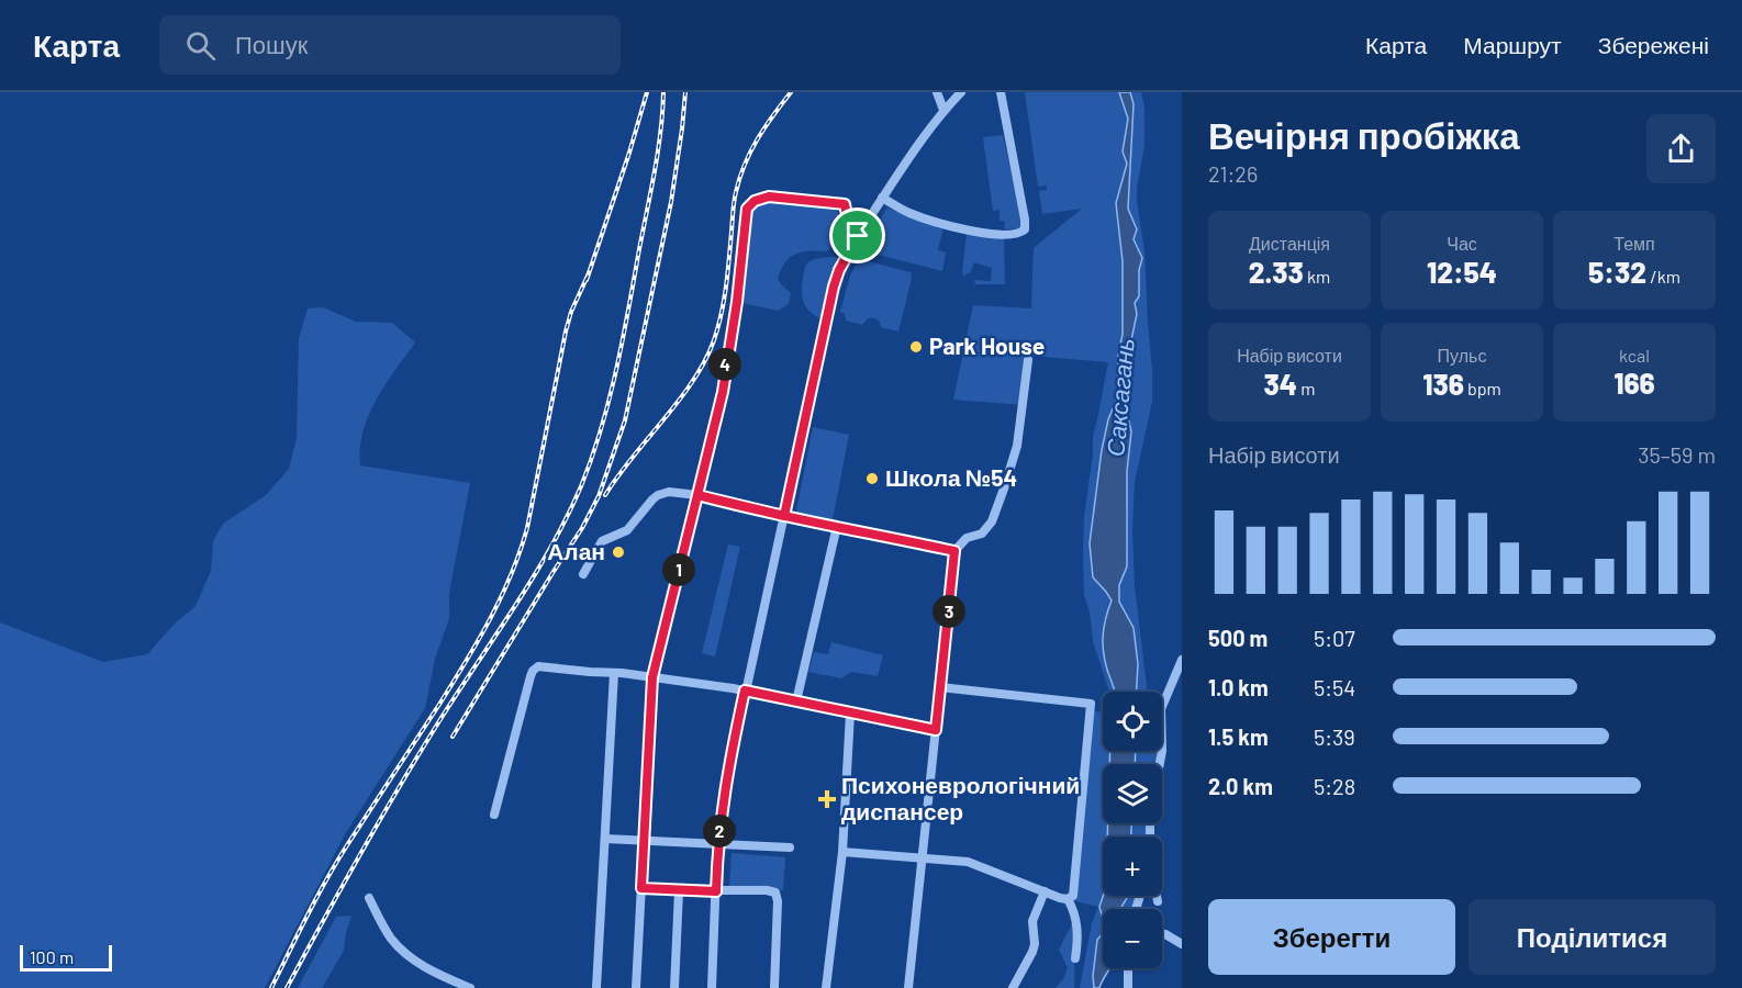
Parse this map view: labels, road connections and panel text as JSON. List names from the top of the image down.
{
  "water": ["Саксагань"],
  "places": {
    "other": ["Park House", "Школа №54", "Алан"],
    "health": ["Психоневрологічний диспансер"]
  },
  "scale_bar": "100 m",
  "page": {
    "header": "Карта",
    "search": "Пошук",
    "nav": ["Карта", "Маршрут", "Збережені"],
    "heading": ["Вечірня пробіжка", "21:26"],
    "stats": [
      ["Дистанція", "2.33 km"],
      ["Час", "12:54"],
      ["Темп", "5:32 /km"],
      ["Набір висоти", "34 m"],
      ["Пульс", "136 bpm"],
      ["kcal", "166"]
    ],
    "pins": [
      "4",
      "1",
      "3",
      "2"
    ],
    "chart": ["Набір висоти", "35–59 m"],
    "list": [
      {
        "name": "500 m",
        "note": "5:07"
      },
      {
        "name": "1.0 km",
        "note": "5:54"
      },
      {
        "name": "1.5 km",
        "note": "5:39"
      },
      {
        "name": "2.0 km",
        "note": "5:28"
      }
    ],
    "map_buttons": ["+", "−"],
    "buttons": ["Зберегти", "Поділитися"],
    "scale": "100 m"
  }
}
